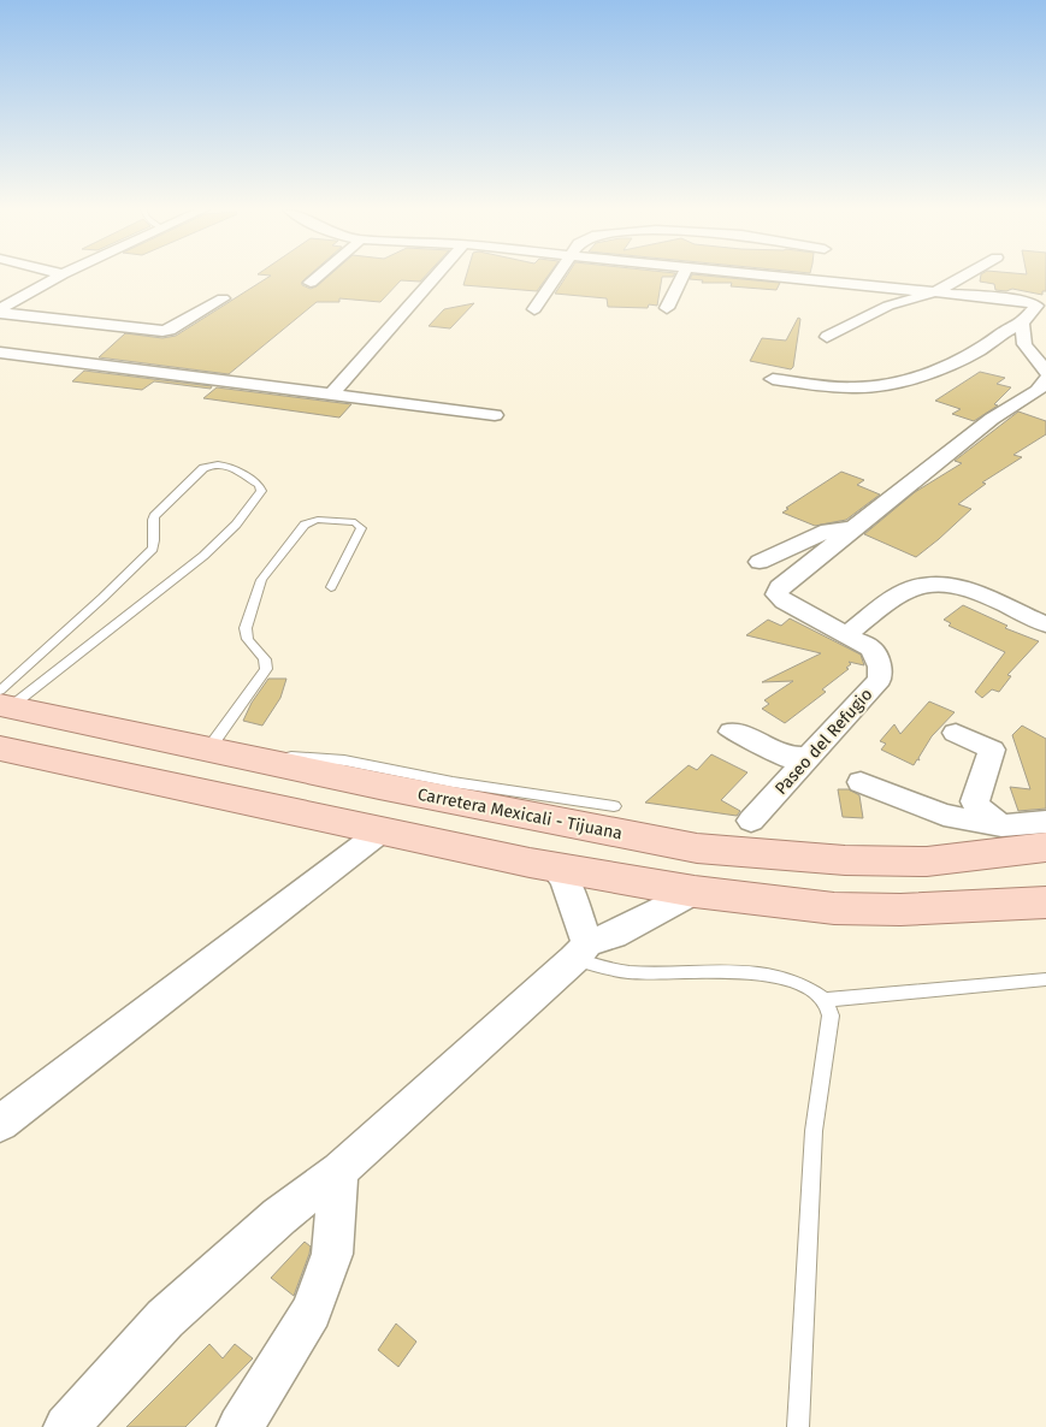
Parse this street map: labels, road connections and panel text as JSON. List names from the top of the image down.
{
  "streets": {
    "main road": ["Carretera Mexicali - Tijuana"],
    "street": ["Paseo del Refugio"]
  }
}
